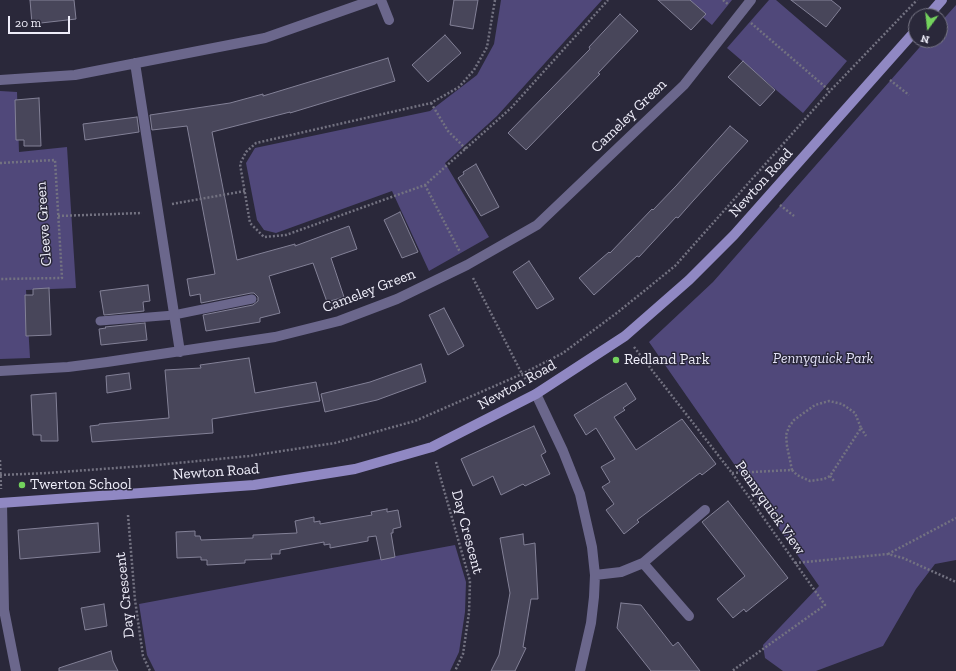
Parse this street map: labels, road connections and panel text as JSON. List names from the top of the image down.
{
  "streets": {
    "street": ["Cameley Green", "Newton Road"],
    "path": ["Cleeve Green", "Pennyquick View", "Day Crescent"]
  },
  "crossings": [
    ["Newton Road", "Pennyquick View"],
    ["Newton Road", "Day Crescent"]
  ],
  "parks": ["Pennyquick Park"],
  "places": ["Redland Park", "Twerton School"],
  "scale_bar": "20 m",
  "north": "bottom"
}
